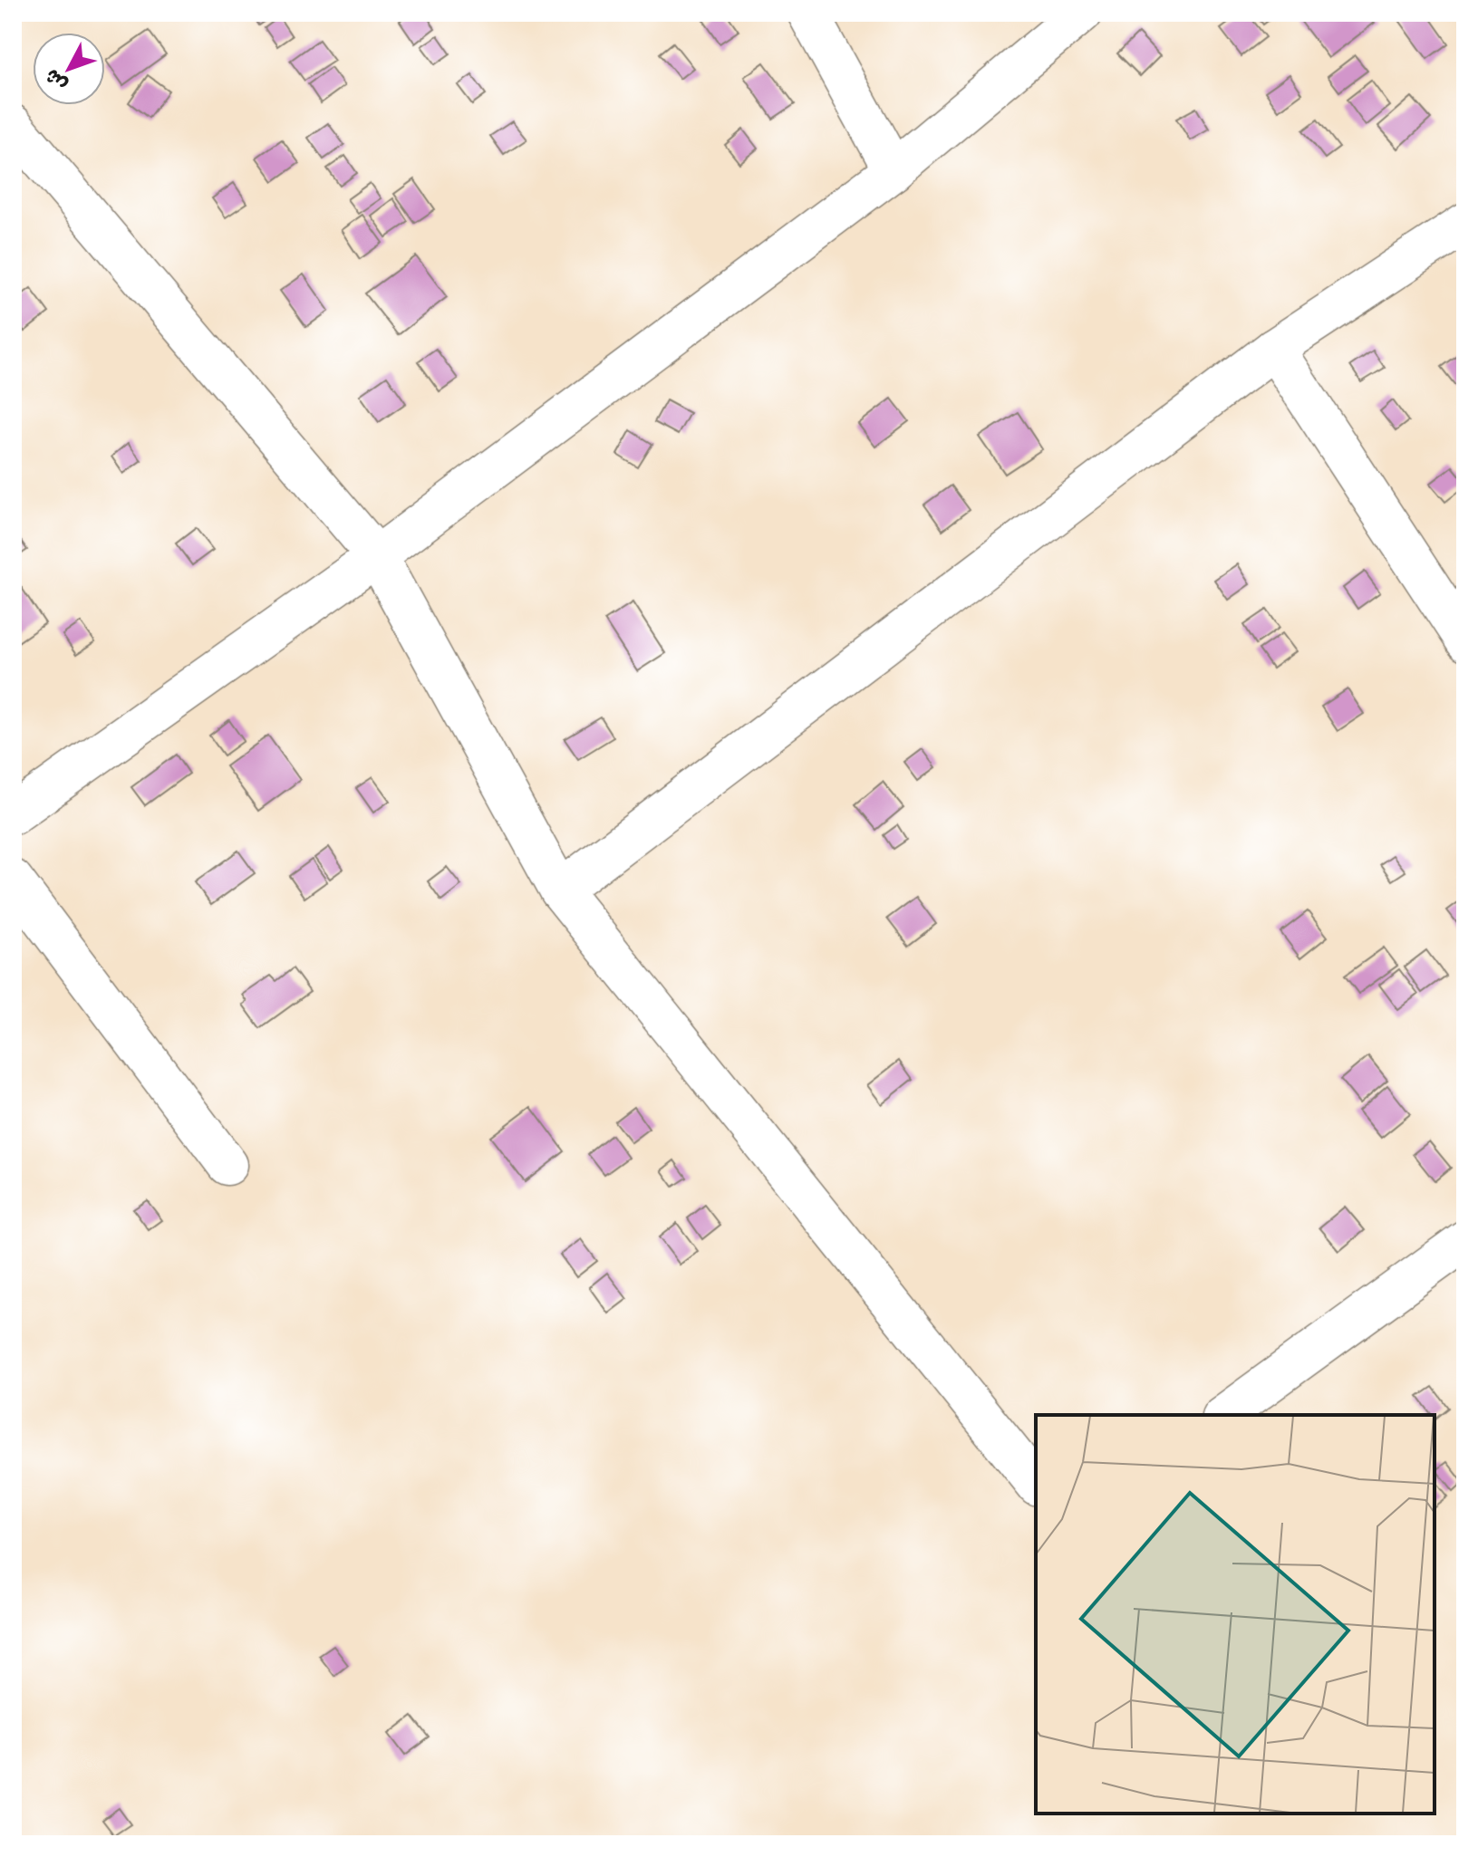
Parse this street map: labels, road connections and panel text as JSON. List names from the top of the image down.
{
  "north": "bottom left"
}
